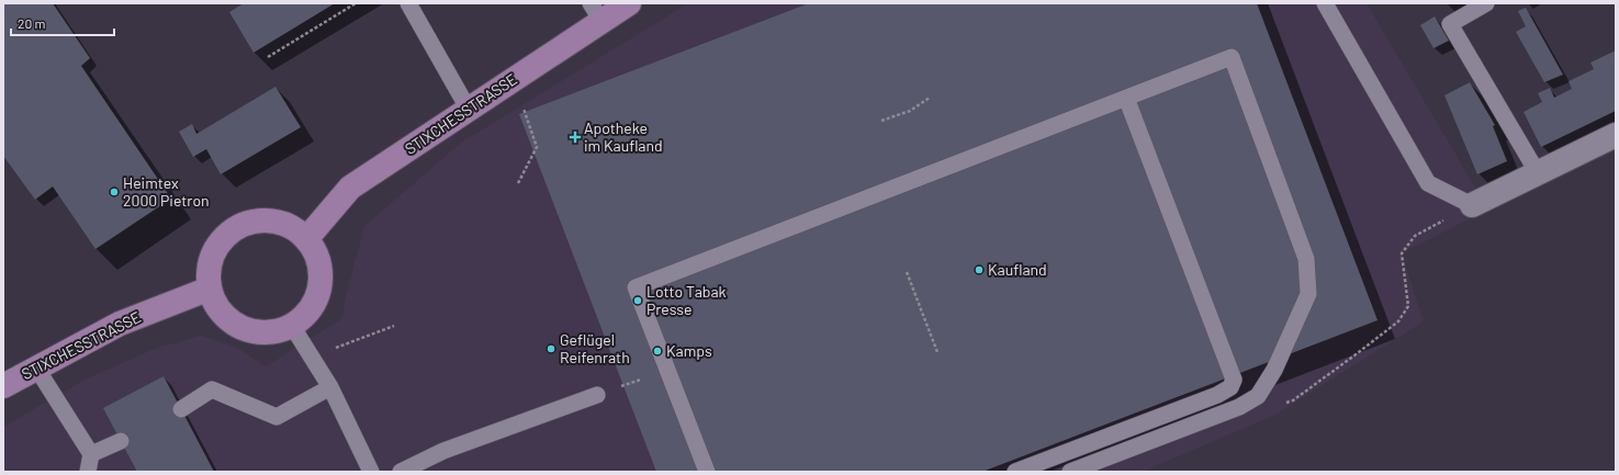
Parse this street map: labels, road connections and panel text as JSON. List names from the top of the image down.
{
  "streets": {
    "street": ["STIXCHESSTRASSE"]
  },
  "places": {
    "health": ["Apotheke im Kaufland"],
    "other": [
      "Heimtex 2000 Pietron",
      "Kaufland",
      "Lotto Tabak Presse",
      "Geflügel Reifenrath",
      "Kamps"
    ]
  },
  "scale_bar": "20 m"
}
